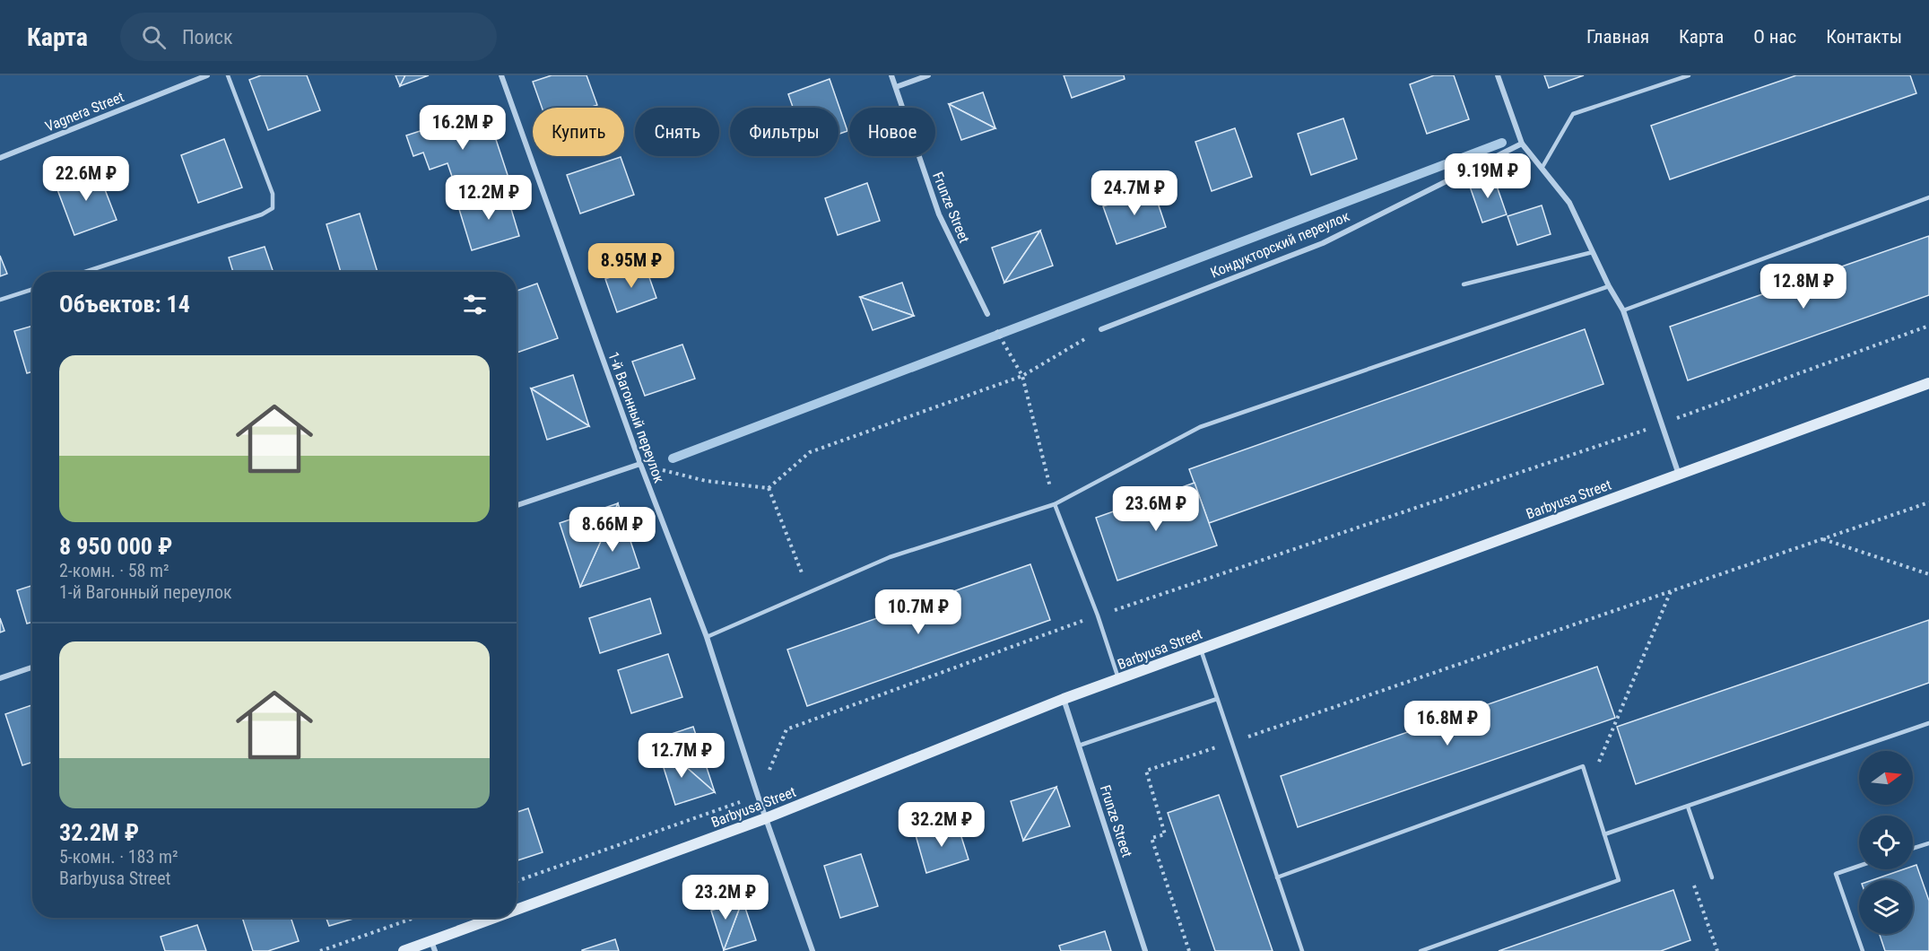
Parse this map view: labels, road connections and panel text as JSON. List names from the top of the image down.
{
  "streets": {
    "street": [
      "Vagnera Street",
      "Frunze Street",
      "Кондукторский переулок",
      "1-й Вагонный переулок",
      "Barbyusa Street"
    ]
  },
  "crossings": [
    ["Frunze Street", "Barbyusa Street"],
    ["1-й Вагонный переулок", "Barbyusa Street"]
  ],
  "north": "right",
  "page": {
    "header": "Карта",
    "search": "Поиск",
    "nav": [
      "Главная",
      "Карта",
      "О нас",
      "Контакты"
    ],
    "price": [
      "16.2M ₽",
      "9.19M ₽",
      "22.6M ₽",
      "24.7M ₽",
      "12.2M ₽",
      "8.95M ₽",
      "12.8M ₽",
      "23.6M ₽",
      "8.66M ₽",
      "10.7M ₽",
      "16.8M ₽",
      "12.7M ₽",
      "32.2M ₽",
      "23.2M ₽"
    ],
    "chip": [
      "Купить",
      "Снять",
      "Фильтры",
      "Новое"
    ],
    "heading": "Объектов: 14",
    "list": [
      {
        "name": "8 950 000 ₽",
        "note": "2-комн. · 58 m² · 1-й Вагонный переулок"
      },
      {
        "name": "32.2M ₽",
        "note": "5-комн. · 183 m² · Barbyusa Street"
      }
    ]
  }
}
